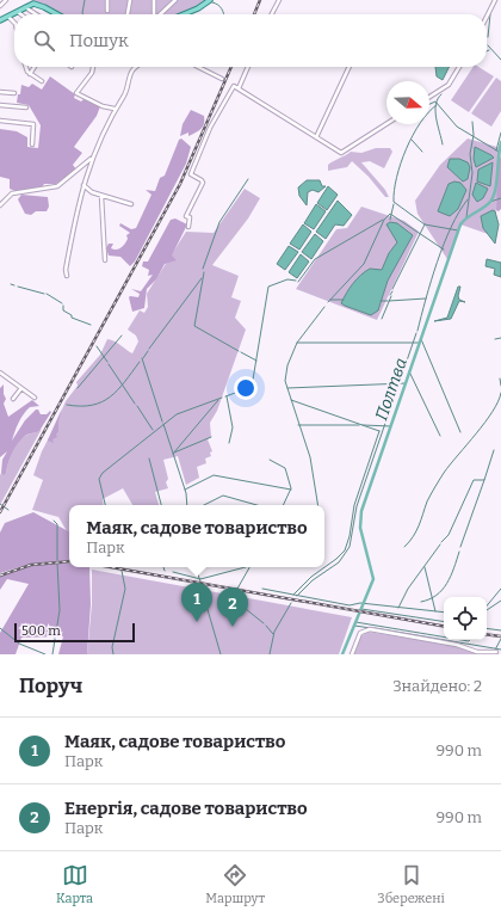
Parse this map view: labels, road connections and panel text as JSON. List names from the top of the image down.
{
  "water": ["Полтва"],
  "scale_bar": "500 m",
  "north": "right",
  "page": {
    "search": "Пошук",
    "popup": ["Маяк, садове товариство", "Парк"],
    "pins": ["1", "2"],
    "scale": "500 m",
    "heading": ["Поруч", "Знайдено: 2"],
    "list": [
      {
        "mark": "1",
        "name": "Маяк, садове товариство",
        "note": "Парк",
        "value": "990 m"
      },
      {
        "mark": "2",
        "name": "Енергія, садове товариство",
        "note": "Парк",
        "value": "990 m"
      }
    ],
    "nav": ["Карта", "Маршрут", "Збережені"]
  }
}
